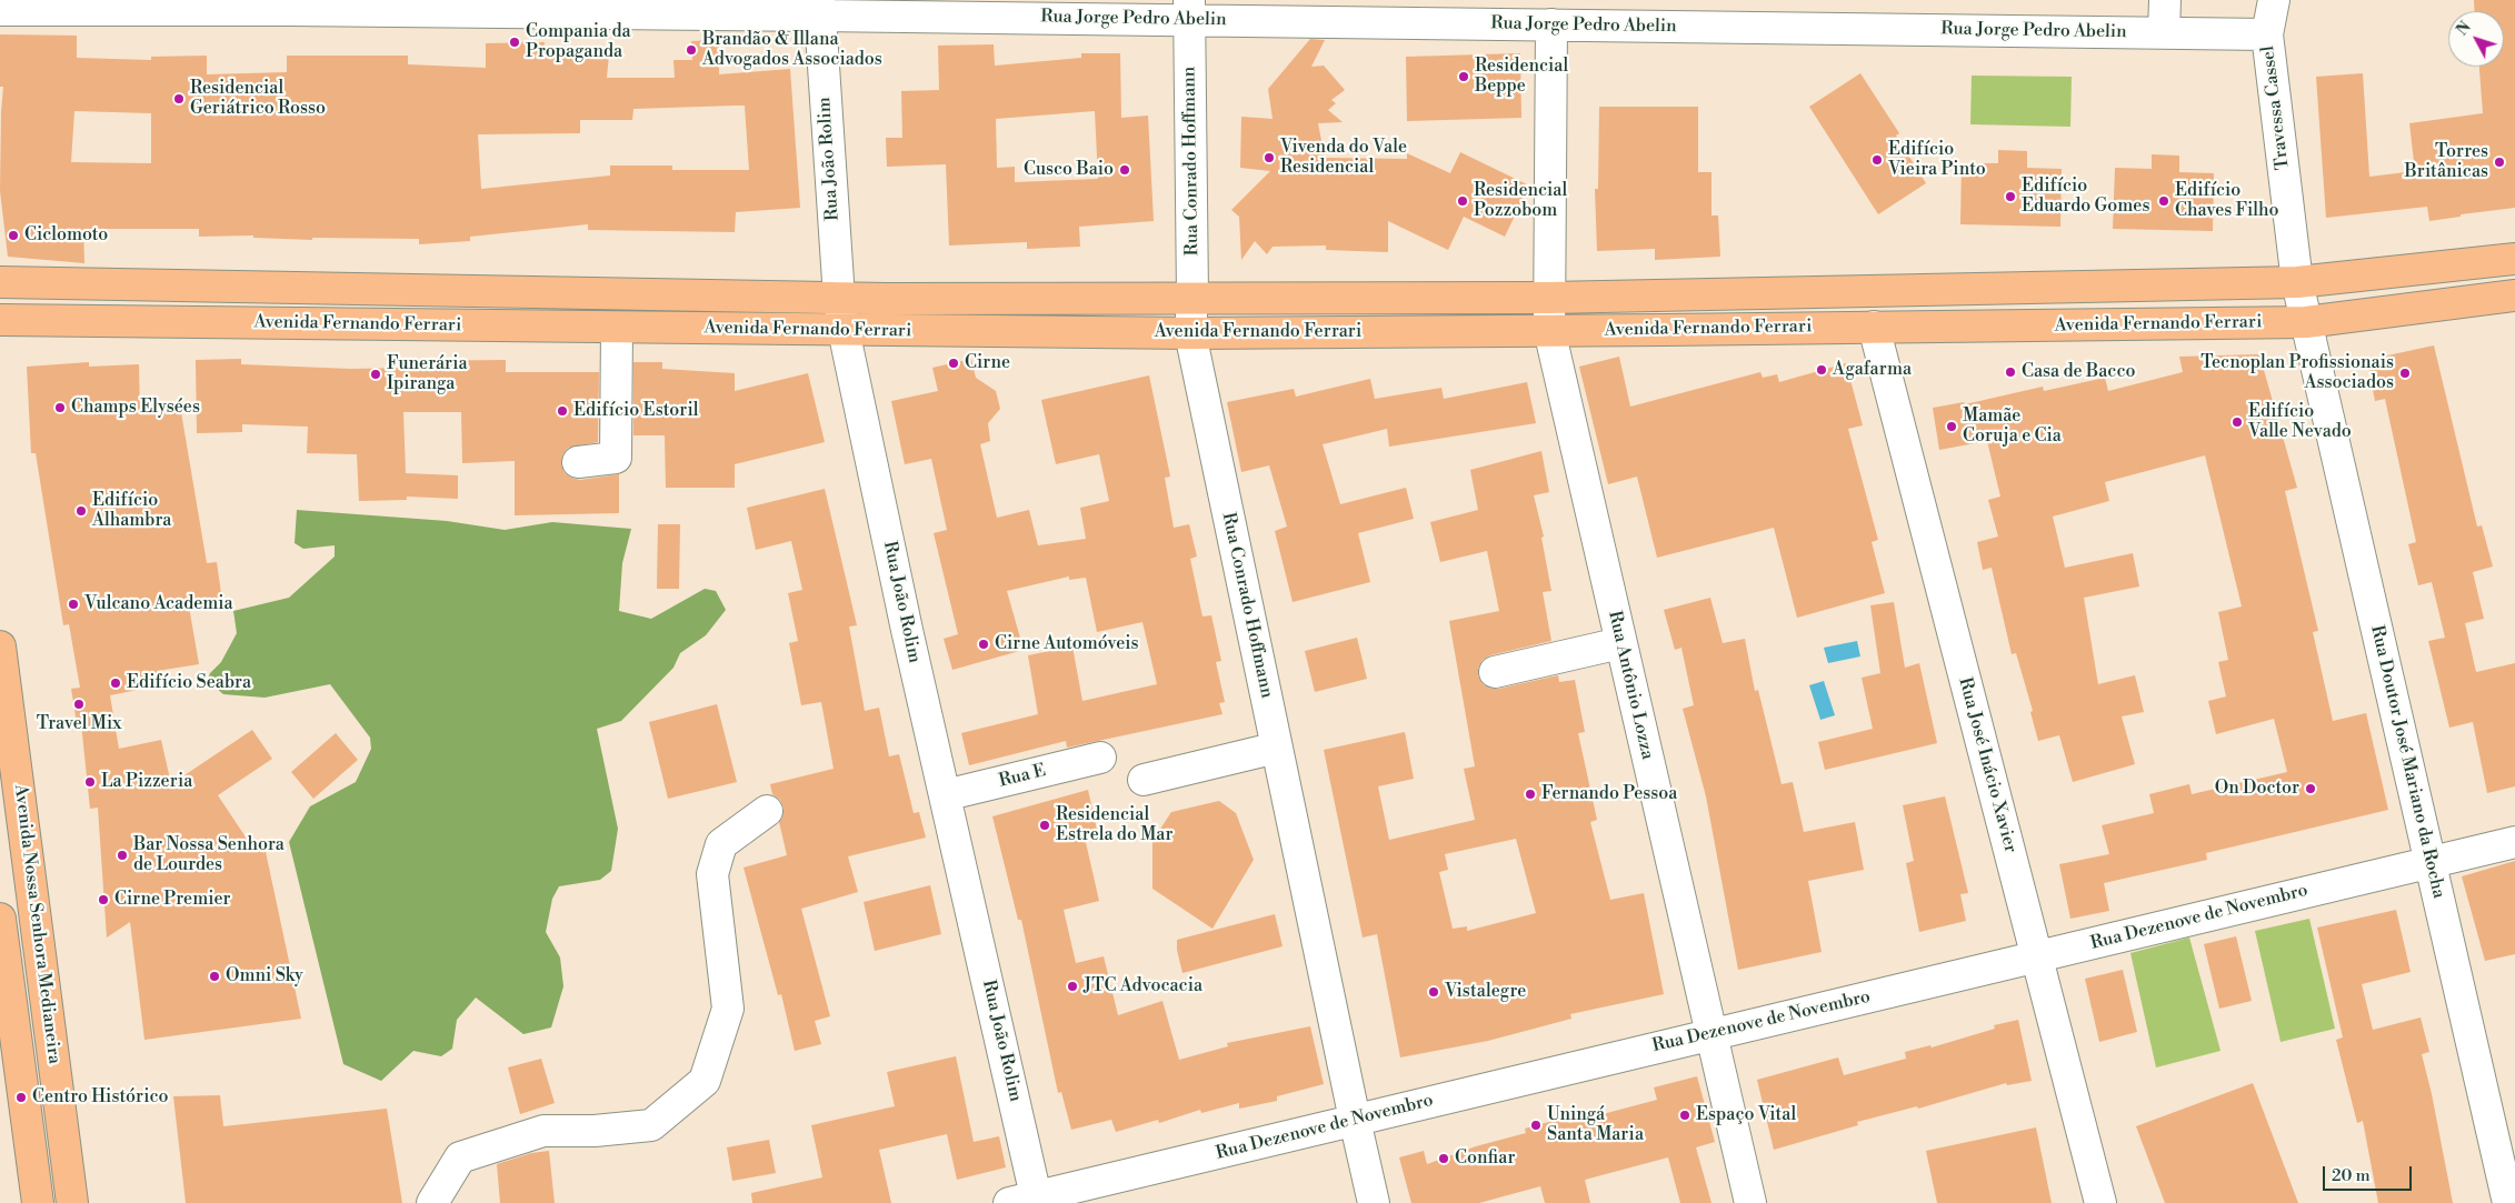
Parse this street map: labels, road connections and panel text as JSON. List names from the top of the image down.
{
  "streets": {
    "main road": ["Avenida Fernando Ferrari", "Avenida Nossa Senhora Medianeira"],
    "street": [
      "Rua Jorge Pedro Abelin",
      "Travessa Cassel",
      "Rua João Rolim",
      "Rua Conrado Hoffmann",
      "Rua Antônio Lozza",
      "Rua Doutor José Mariano da Rocha",
      "Rua José Inácio Xavier",
      "Rua E",
      "Rua Dezenove de Novembro"
    ]
  },
  "crossings": [
    ["Rua Jorge Pedro Abelin", "Travessa Cassel"],
    ["Rua Jorge Pedro Abelin", "Rua João Rolim"],
    ["Rua Jorge Pedro Abelin", "Rua Conrado Hoffmann"],
    ["Travessa Cassel", "Avenida Fernando Ferrari"],
    ["Travessa Cassel", "Rua Doutor José Mariano da Rocha"],
    ["Rua João Rolim", "Avenida Fernando Ferrari"],
    ["Rua João Rolim", "Rua E"],
    ["Rua João Rolim", "Rua Dezenove de Novembro"],
    ["Rua Conrado Hoffmann", "Avenida Fernando Ferrari"],
    ["Rua Conrado Hoffmann", "Rua Dezenove de Novembro"],
    ["Avenida Fernando Ferrari", "Rua Antônio Lozza"],
    ["Avenida Fernando Ferrari", "Rua Doutor José Mariano da Rocha"],
    ["Avenida Fernando Ferrari", "Rua José Inácio Xavier"],
    ["Rua Antônio Lozza", "Rua Dezenove de Novembro"],
    ["Rua Doutor José Mariano da Rocha", "Rua Dezenove de Novembro"],
    ["Rua José Inácio Xavier", "Rua Dezenove de Novembro"]
  ],
  "places": [
    "Compania da Propaganda",
    "Brandão & Illana Advogados Associados",
    "Residencial Beppe",
    "Residencial Geriátrico Rosso",
    "Vivenda do Vale Residencial",
    "Edifício Vieira Pinto",
    "Torres Britânicas",
    "Cusco Baio",
    "Edifício Eduardo Gomes",
    "Residencial Pozzobom",
    "Edifício Chaves Filho",
    "Ciclomoto",
    "Cirne",
    "Agafarma",
    "Casa de Bacco",
    "Tecnoplan Profissionais Associados",
    "Funerária Ipiranga",
    "Champs Elysées",
    "Edifício Estoril",
    "Edifício Valle Nevado",
    "Mamãe Coruja e Cia",
    "Edifício Alhambra",
    "Vulcano Academia",
    "Cirne Automóveis",
    "Edifício Seabra",
    "Travel Mix",
    "La Pizzeria",
    "On Doctor",
    "Fernando Pessoa",
    "Residencial Estrela do Mar",
    "Bar Nossa Senhora de Lourdes",
    "Cirne Premier",
    "Omni Sky",
    "JTC Advocacia",
    "Vistalegre",
    "Centro Histórico",
    "Espaço Vital",
    "Uningá Santa Maria",
    "Confiar"
  ],
  "scale_bar": "20 m",
  "north": "top left"
}
